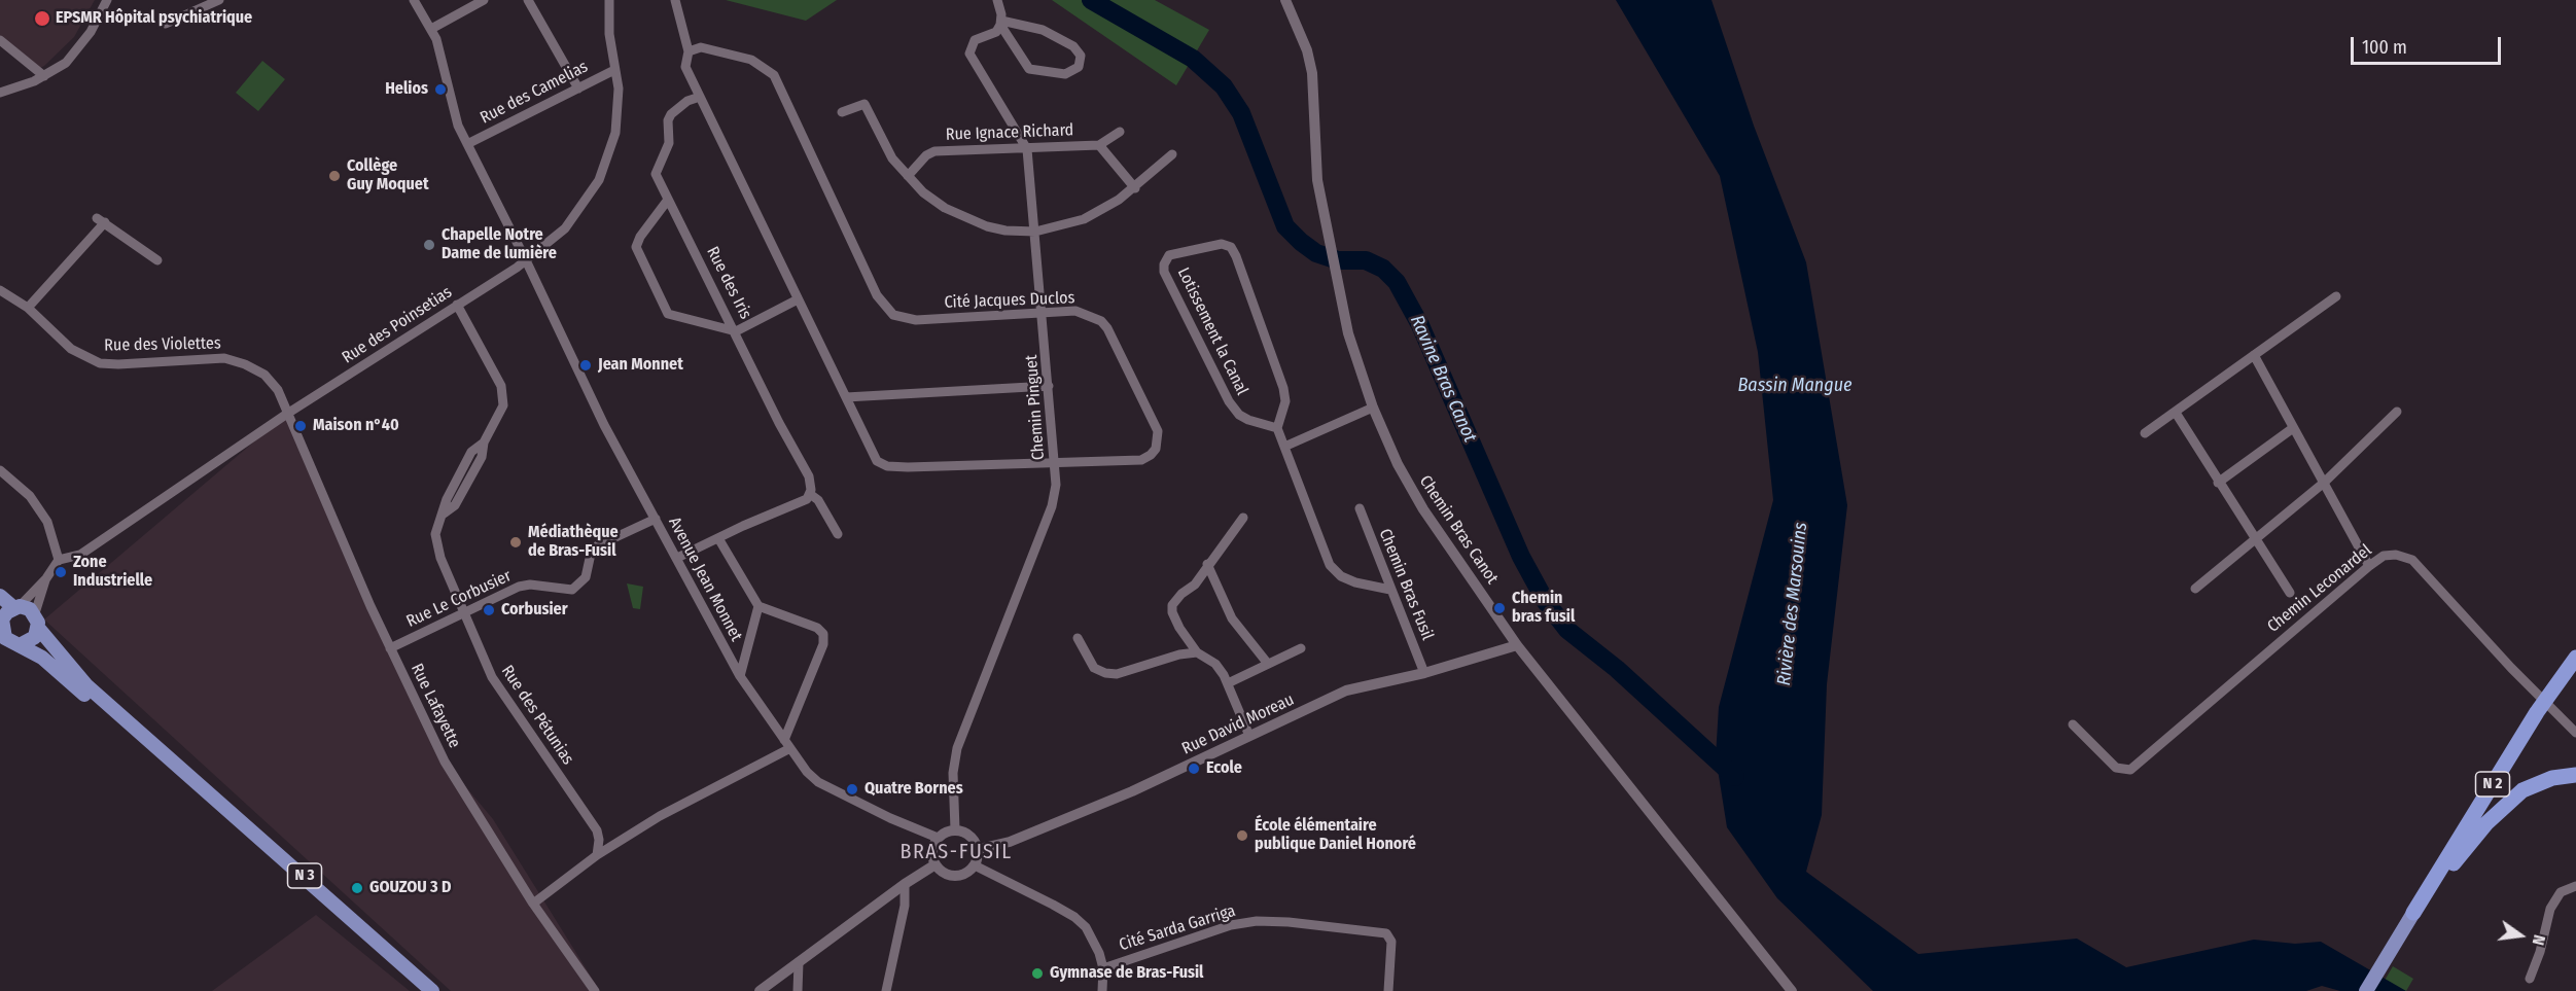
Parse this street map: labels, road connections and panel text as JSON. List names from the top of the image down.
{
  "streets": {
    "highway": ["N 2"],
    "main road": ["N 3"],
    "street": [
      "Rue des Camelias",
      "Rue Ignace Richard",
      "Rue des Iris",
      "Cité Jacques Duclos",
      "Rue des Poinsetias",
      "Lotissement la Canal",
      "Rue des Violettes",
      "Chemin Pinguet",
      "Chemin Bras Canot",
      "Avenue Jean Monnet",
      "Chemin Bras Fusil",
      "Chemin Leconardel",
      "Rue Le Corbusier",
      "Rue Lafayette",
      "Rue des Pétunias",
      "Rue David Moreau",
      "Cité Sarda Garriga"
    ]
  },
  "crossings": [
    ["Rue des Camelias", "Rue des Poinsetias"],
    ["Rue des Camelias", "Avenue Jean Monnet"],
    ["Rue Ignace Richard", "Chemin Pinguet"],
    ["Rue des Iris", "Cité Jacques Duclos"],
    ["Cité Jacques Duclos", "Chemin Pinguet"],
    ["Rue des Poinsetias", "Rue des Violettes"],
    ["Rue des Poinsetias", "Avenue Jean Monnet"],
    ["Rue des Poinsetias", "Rue Lafayette"],
    ["Rue des Poinsetias", "Rue des Pétunias"],
    ["Rue des Violettes", "Rue Lafayette"],
    ["Chemin Pinguet", "Avenue Jean Monnet"],
    ["Chemin Pinguet", "Rue David Moreau"],
    ["Chemin Bras Canot", "Rue David Moreau"],
    ["Avenue Jean Monnet", "Rue Le Corbusier"],
    ["Avenue Jean Monnet", "Rue David Moreau"],
    ["Chemin Bras Fusil", "Rue David Moreau"],
    ["Rue Le Corbusier", "Rue Lafayette"],
    ["Rue Le Corbusier", "Rue des Pétunias"]
  ],
  "districts": ["BRAS-FUSIL"],
  "water": ["Ravine Bras Canot", "Bassin Mangue", "Rivière des Marsouins"],
  "places": [
    "EPSMR Hôpital psychiatrique",
    "Helios",
    "Collège Guy Moquet",
    "Chapelle Notre Dame de lumière",
    "Jean Monnet",
    "Maison n°40",
    "Médiathèque de Bras-Fusil",
    "Zone Industrielle",
    "Chemin bras fusil",
    "Corbusier",
    "Ecole",
    "Quatre Bornes",
    "École élémentaire publique Daniel Honoré",
    "GOUZOU 3 D",
    "Gymnase de Bras-Fusil"
  ],
  "scale_bar": "100 m",
  "north": "right"
}
